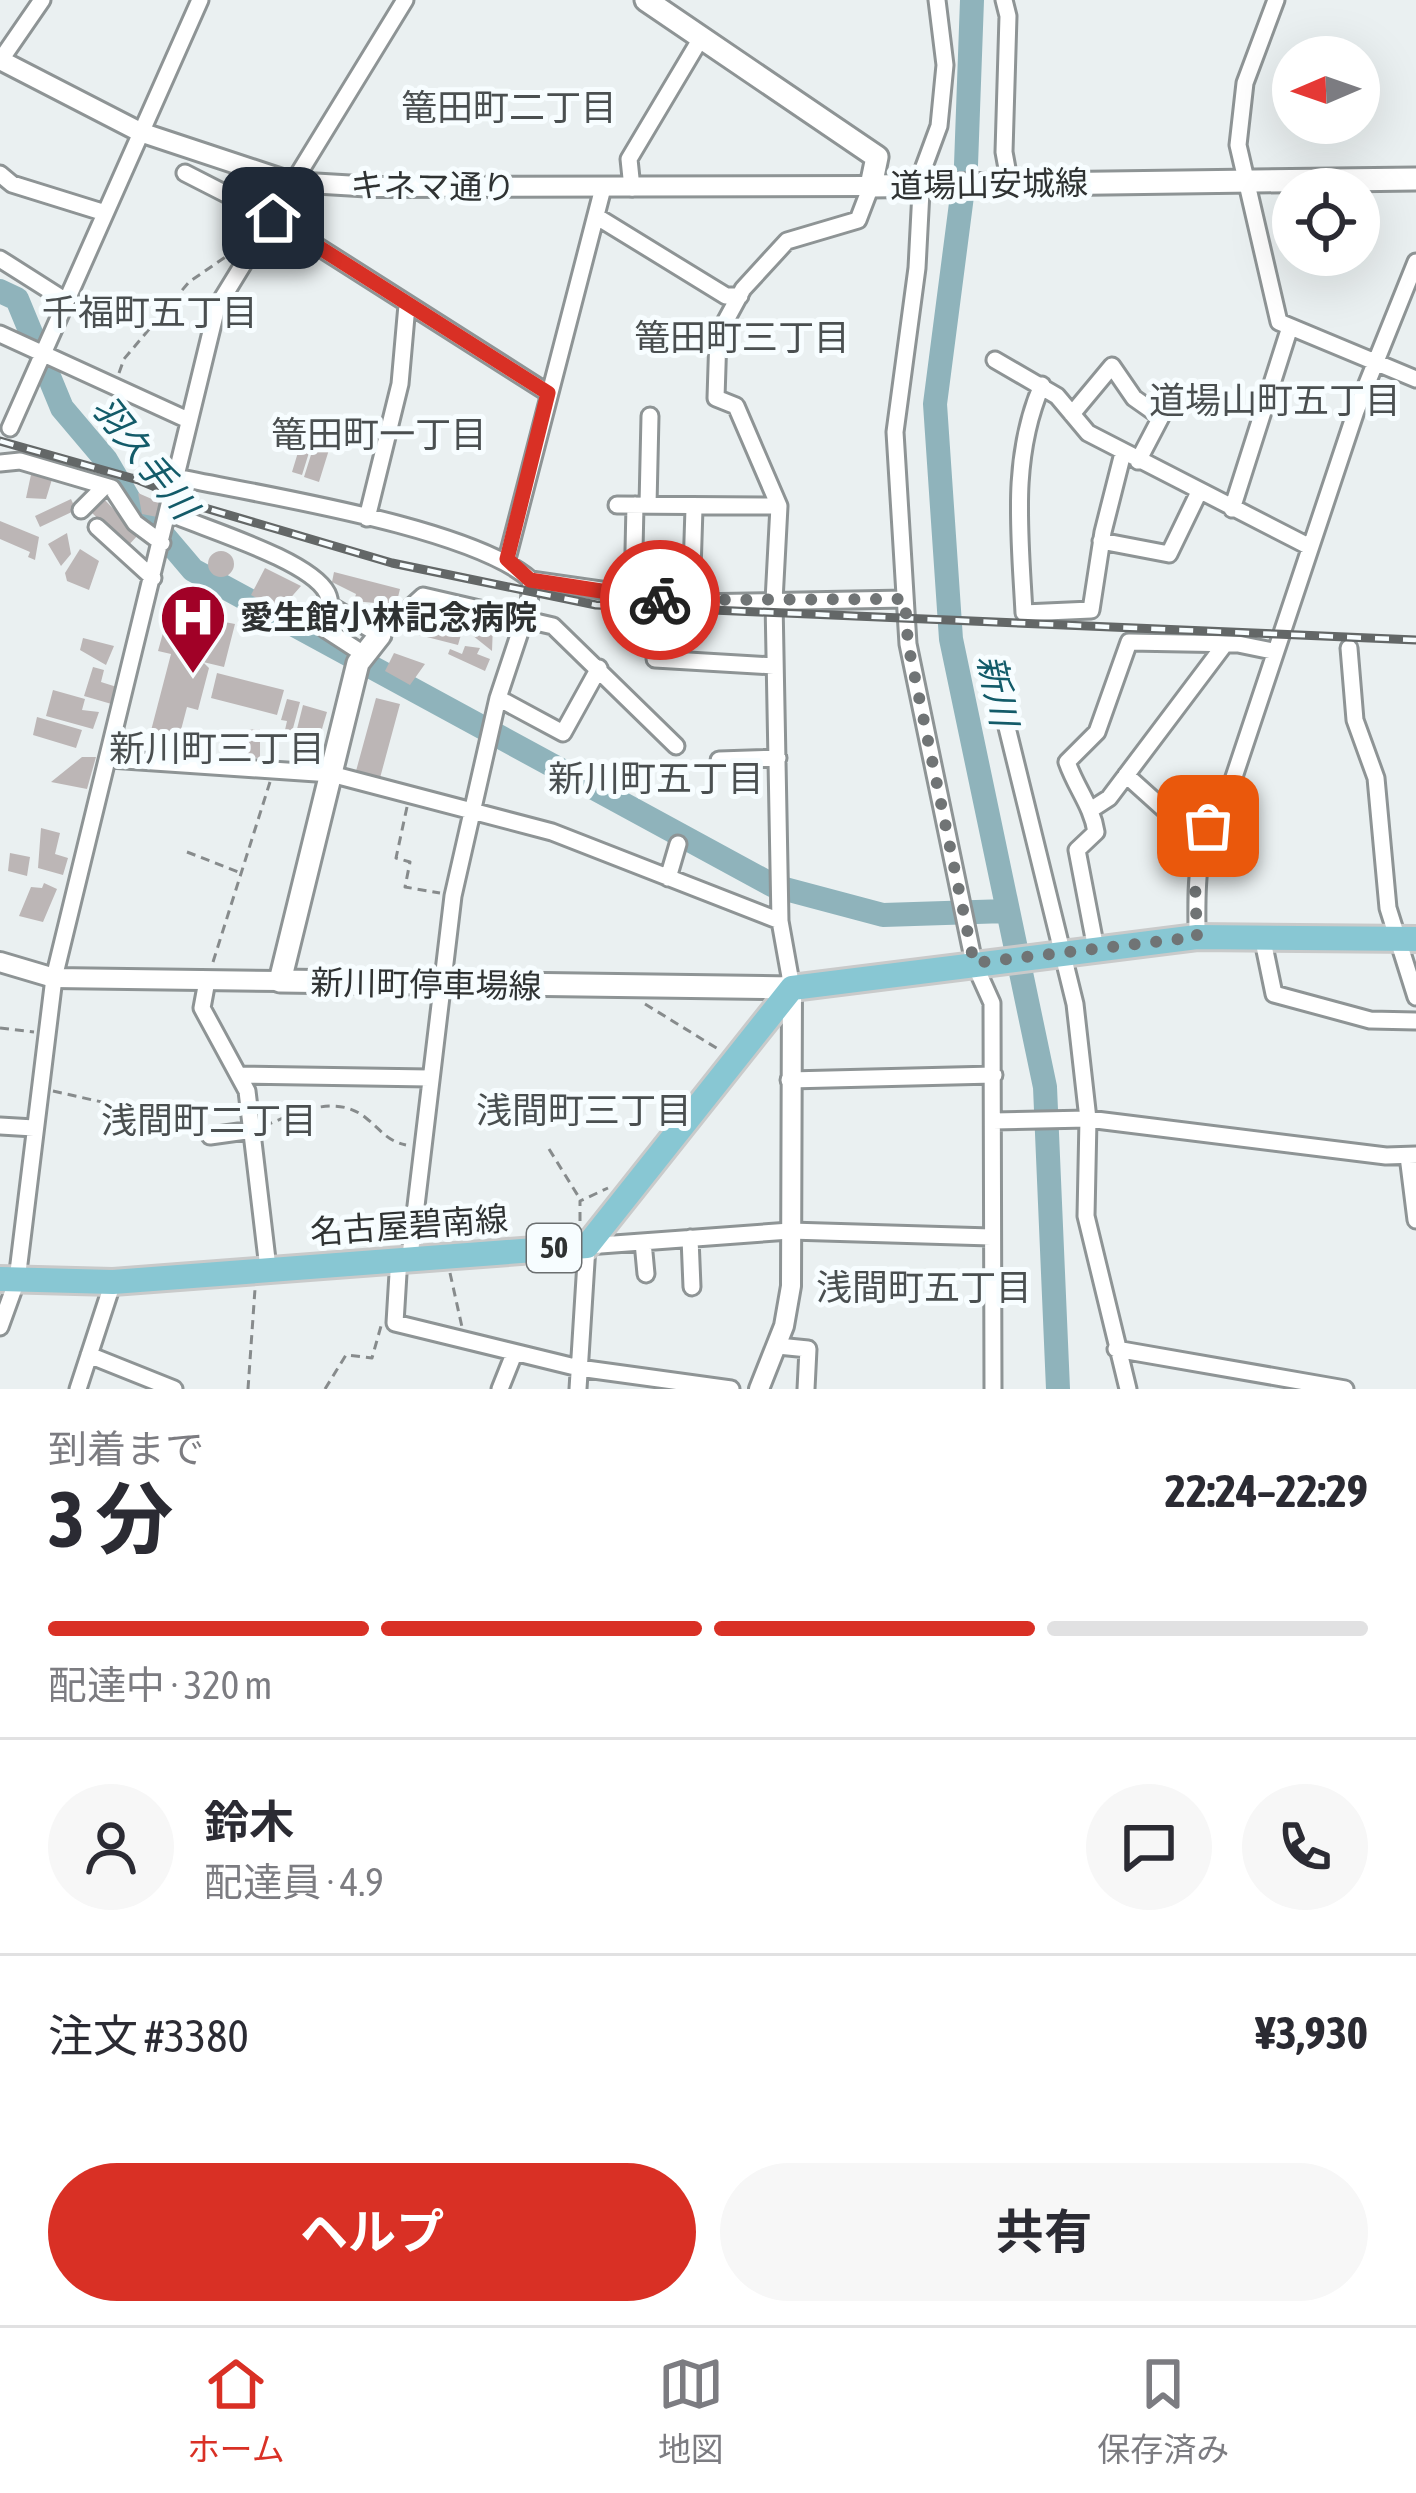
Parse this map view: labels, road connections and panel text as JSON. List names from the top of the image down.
{
  "streets": {
    "main road": [
      "道場山安城線",
      "新川町停車場線",
      "名古屋碧南線",
      "50"
    ],
    "street": ["キネマ通り"]
  },
  "crossings": [
    ["道場山安城線", "キネマ通り"],
    ["新川町停車場線", "50"],
    ["名古屋碧南線", "50"]
  ],
  "districts": [
    "篭田町二丁目",
    "千福町五丁目",
    "篭田町三丁目",
    "道場山町五丁目",
    "篭田町一丁目",
    "新川町三丁目",
    "新川町五丁目",
    "浅間町三丁目",
    "浅間町二丁目",
    "浅間町五丁目"
  ],
  "water": ["羽久手川", "新川"],
  "places": {
    "hospital": ["愛生館小林記念病院"]
  },
  "north": "left",
  "page": {
    "heading": ["3 分", "到着まで", "22:24–22:29"],
    "panel": [
      "鈴木",
      "配達員 · 4.9",
      "注文 #3380",
      "¥3,930"
    ],
    "bar": "配達中 · 320 m",
    "buttons": ["ヘルプ", "共有"],
    "tabs": ["ホーム", "地図", "保存済み"]
  }
}
